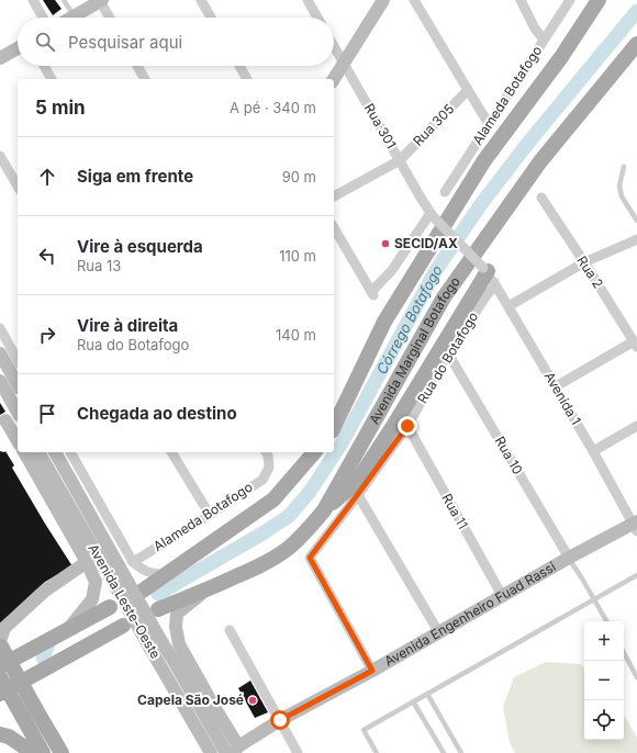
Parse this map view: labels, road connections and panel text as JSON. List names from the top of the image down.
{
  "streets": {
    "main road": ["Avenida Marginal Botafogo", "Avenida Leste-Oeste", "Avenida Engenheiro Fuad Rassi"],
    "street": [
      "Alameda Botafogo",
      "Rua 305",
      "Rua 301",
      "Rua 2",
      "Rua do Botafogo",
      "Avenida 1",
      "Rua 10",
      "Rua 11"
    ]
  },
  "crossings": [
    ["Rua 305", "Rua 301"],
    ["Rua 301", "Avenida 1"],
    ["Rua do Botafogo", "Avenida 1"],
    ["Rua do Botafogo", "Rua 10"],
    ["Rua do Botafogo", "Rua 11"],
    ["Rua do Botafogo", "Avenida Engenheiro Fuad Rassi"],
    ["Avenida 1", "Avenida Engenheiro Fuad Rassi"],
    ["Rua 10", "Avenida Engenheiro Fuad Rassi"],
    ["Rua 11", "Avenida Engenheiro Fuad Rassi"],
    ["Avenida Leste-Oeste", "Avenida Engenheiro Fuad Rassi"]
  ],
  "water": ["Córrego Botafogo"],
  "places": ["SECID/AX", "Capela São José"],
  "page": {
    "search": "Pesquisar aqui",
    "heading": ["5 min", "A pé · 340 m"],
    "list": [
      ["Siga em frente", "90 m"],
      ["Vire à esquerda", "Rua 13", "110 m"],
      ["Vire à direita", "Rua do Botafogo", "140 m"],
      "Chegada ao destino"
    ],
    "map_buttons": ["+", "−"]
  }
}
